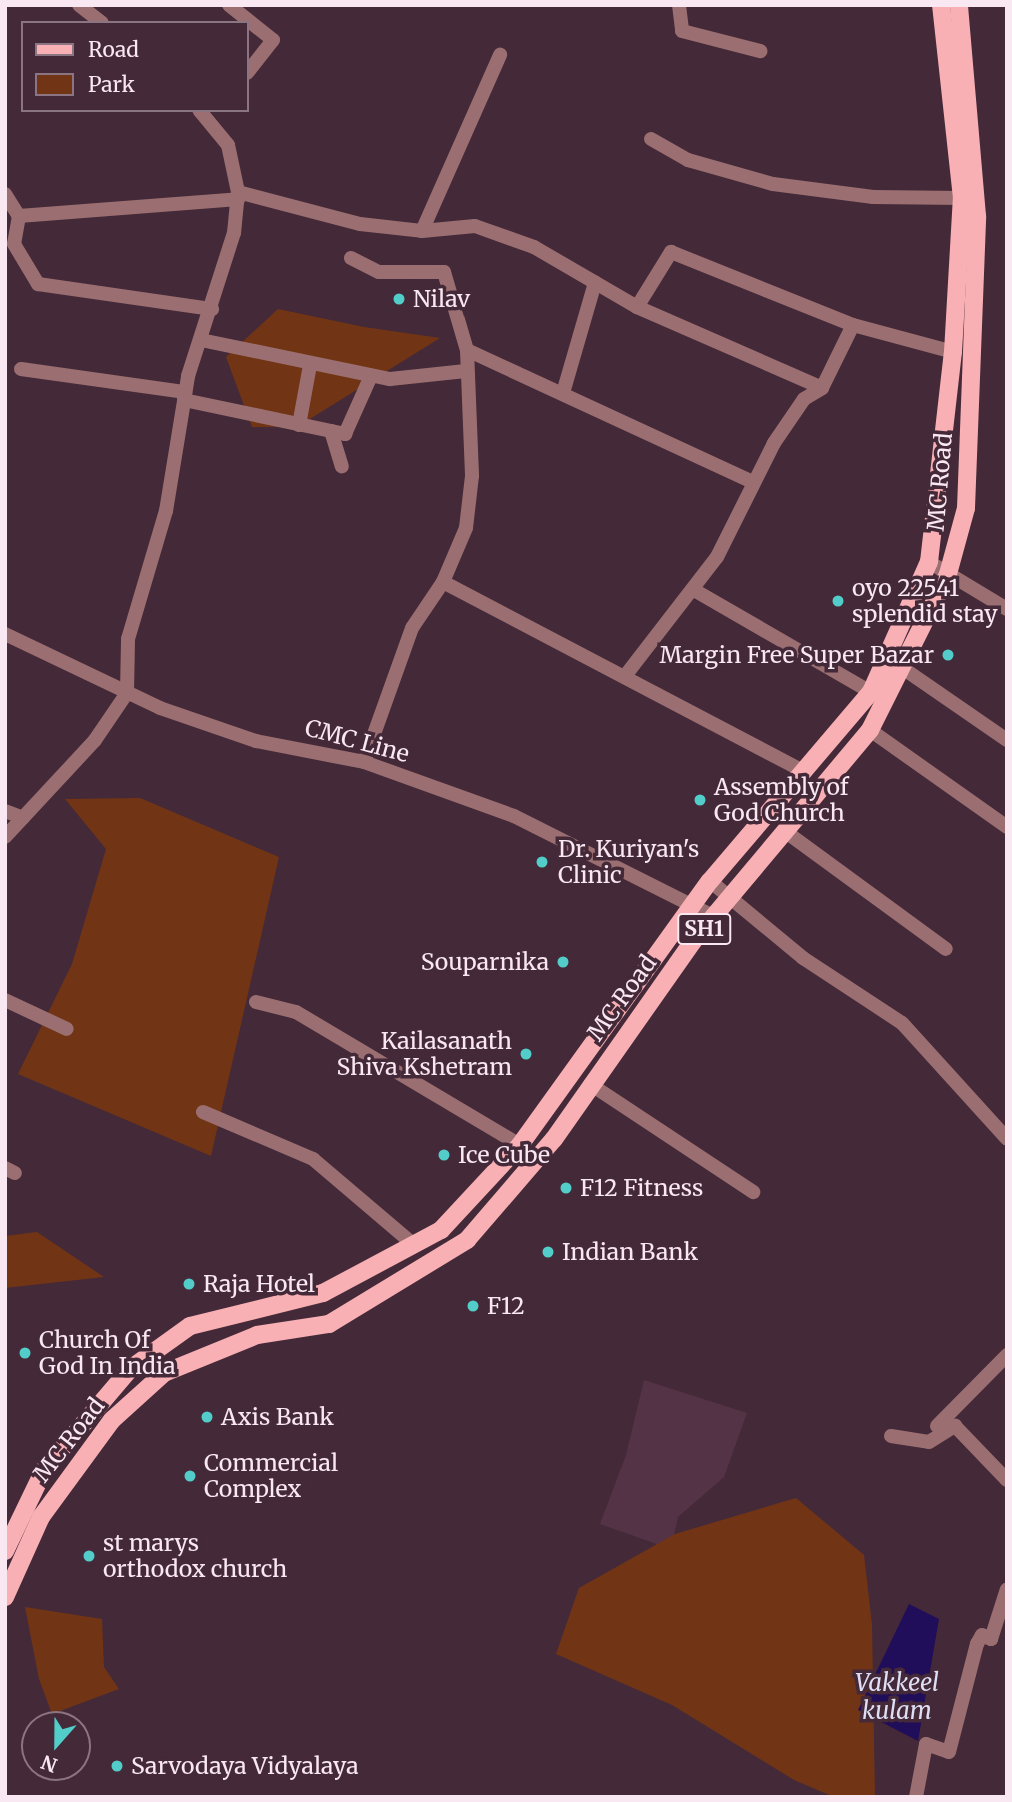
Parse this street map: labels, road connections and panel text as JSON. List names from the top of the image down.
{
  "streets": {
    "main road": ["MC Road", "SH1"],
    "street": ["CMC Line"]
  },
  "crossings": [
    ["MC Road", "CMC Line"]
  ],
  "water": ["Vakkeel kulam"],
  "places": [
    "Nilav",
    "oyo 22541 splendid stay",
    "Margin Free Super Bazar",
    "Assembly of God Church",
    "Dr. Kuriyan's Clinic",
    "Souparnika",
    "Kailasanath Shiva Kshetram",
    "Ice Cube",
    "F12 Fitness",
    "Indian Bank",
    "Raja Hotel",
    "F12",
    "Church Of God In India",
    "Axis Bank",
    "Commercial Complex",
    "st marys orthodox church",
    "Sarvodaya Vidyalaya"
  ],
  "legend": ["Road", "Park"],
  "north": "bottom"
}
